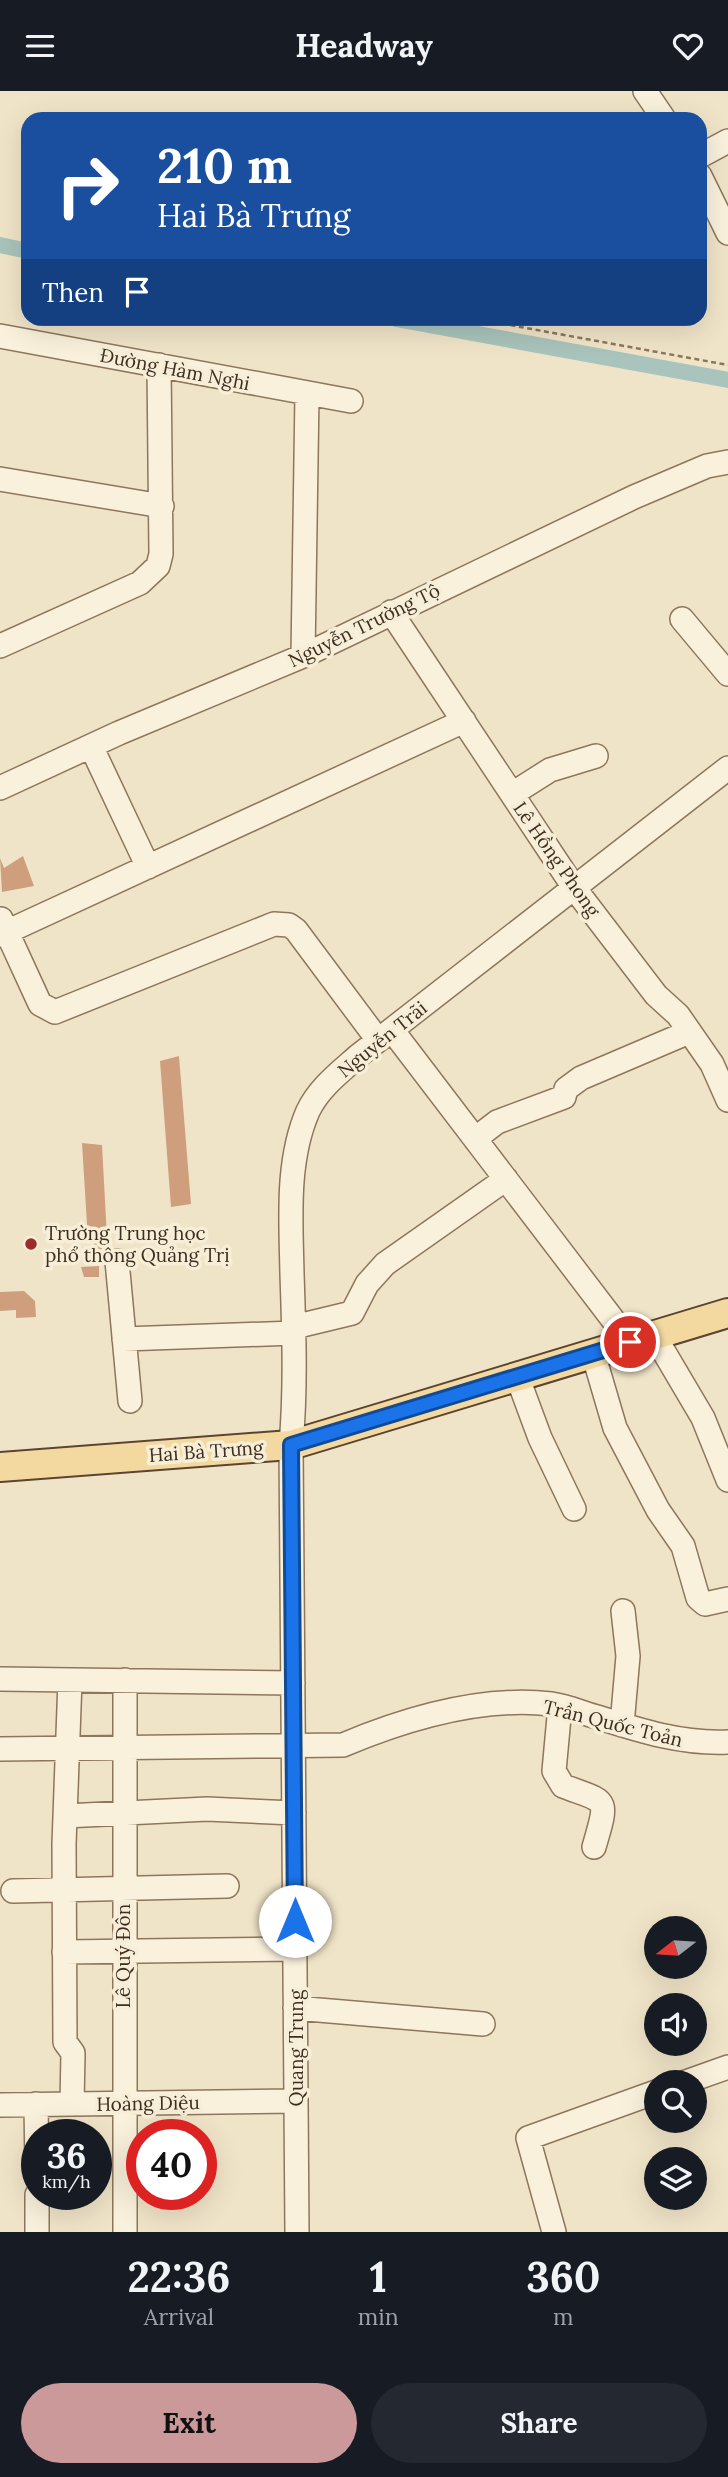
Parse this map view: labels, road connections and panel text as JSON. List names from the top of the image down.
{
  "streets": {
    "main road": ["Hai Bà Trưng"],
    "street": [
      "Đường Hàm Nghi",
      "Nguyễn Trường Tộ",
      "Lê Hồng Phong",
      "Nguyễn Trãi",
      "Trần Quốc Toản",
      "Lê Quý Đôn",
      "Quang Trung",
      "Hoàng Diệu"
    ]
  },
  "crossings": [
    ["Nguyễn Trường Tộ", "Lê Hồng Phong"],
    ["Lê Hồng Phong", "Nguyễn Trãi"],
    ["Nguyễn Trãi", "Hai Bà Trưng"],
    ["Nguyễn Trãi", "Quang Trung"],
    ["Hai Bà Trưng", "Quang Trung"],
    ["Trần Quốc Toản", "Lê Quý Đôn"],
    ["Trần Quốc Toản", "Quang Trung"],
    ["Lê Quý Đôn", "Hoàng Diệu"],
    ["Quang Trung", "Hoàng Diệu"]
  ],
  "places": ["Trường Trung học phổ thông Quảng Trị"],
  "north": "left",
  "page": {
    "header": "Headway",
    "turn": ["210 m", "Hai Bà Trưng"],
    "then": "Then",
    "speed": "36 km/h",
    "limit": "40",
    "eta": [
      "22:36",
      "Arrival",
      "1",
      "min",
      "360",
      "m"
    ],
    "buttons": ["Exit", "Share"]
  }
}
